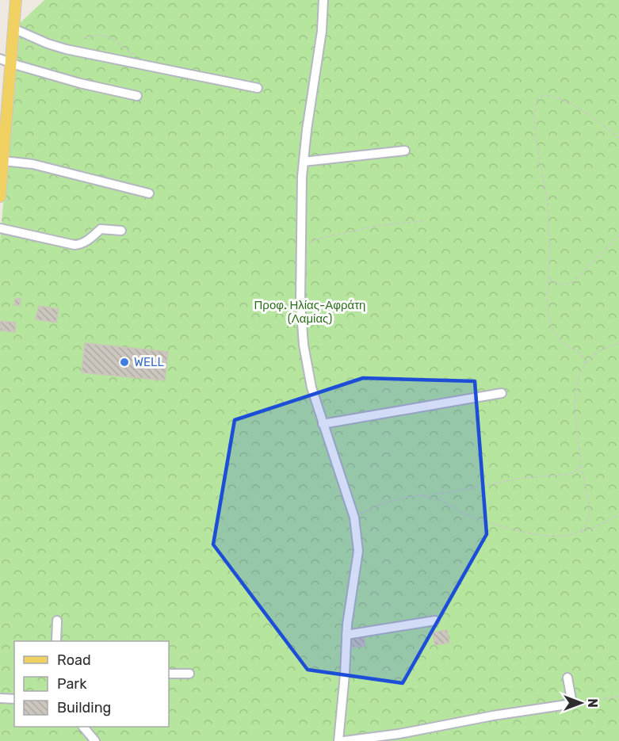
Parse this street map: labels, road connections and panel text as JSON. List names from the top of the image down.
{
  "parks": ["Προφ. Ηλίας-Αφράτη (Λαμίας)"],
  "places": ["WELL"],
  "legend": ["Road", "Park", "Building"],
  "north": "right"
}
